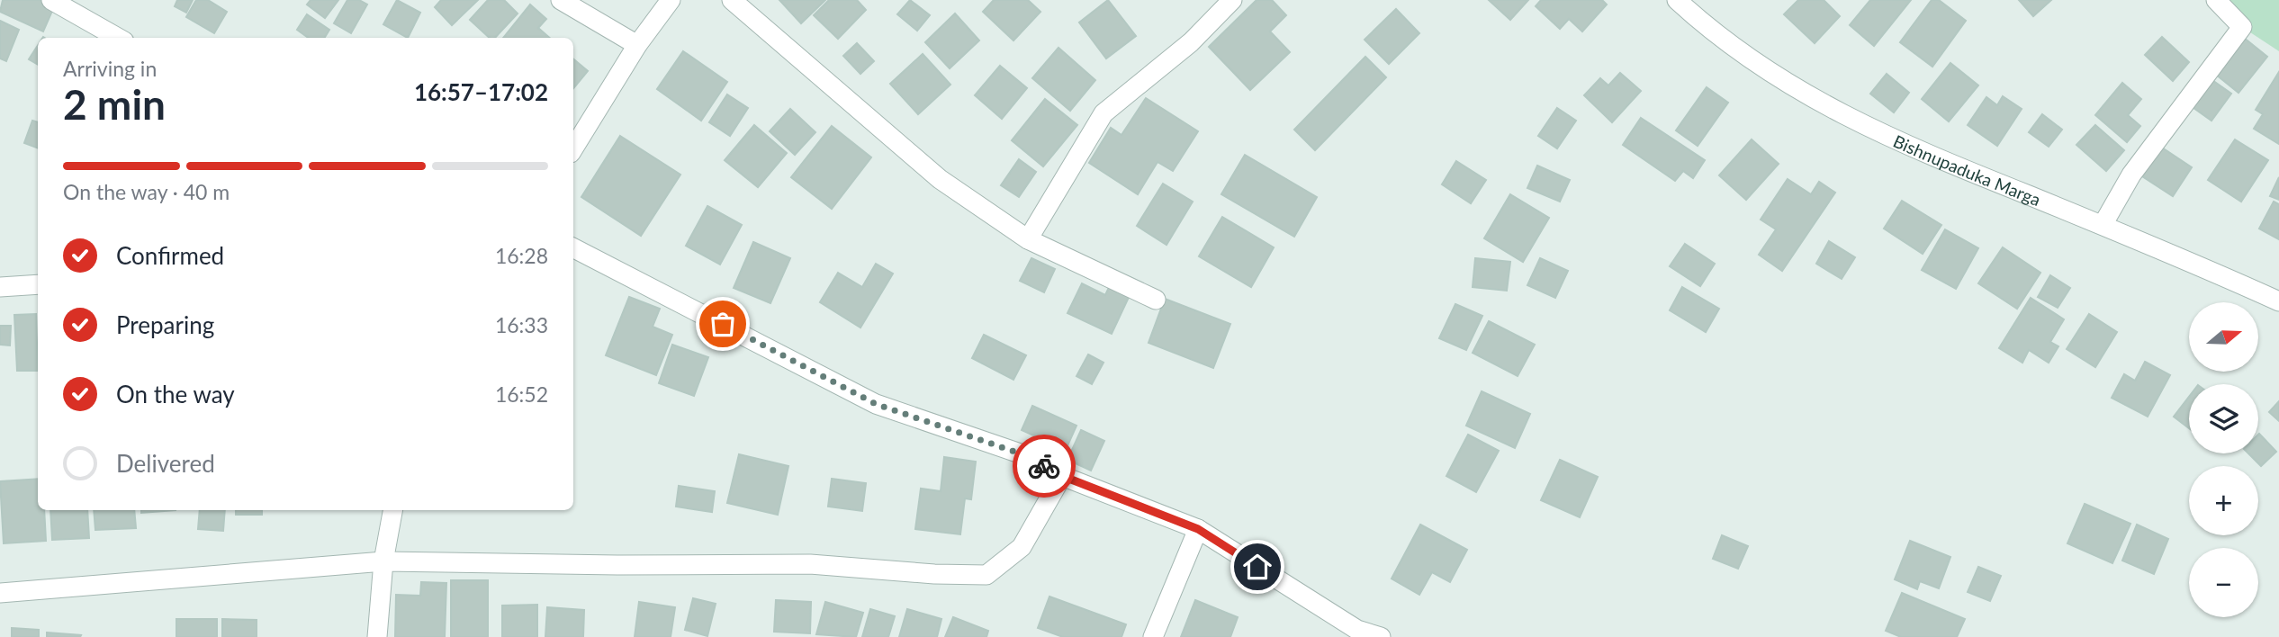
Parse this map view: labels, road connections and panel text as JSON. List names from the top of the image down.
{
  "streets": {
    "street": ["Bishnupaduka Marga"]
  },
  "north": "right",
  "page": {
    "heading": ["2 min", "Arriving in", "16:57–17:02"],
    "bar": "On the way · 40 m",
    "list": [
      ["Confirmed", "16:28"],
      ["Preparing", "16:33"],
      ["On the way", "16:52"],
      "Delivered"
    ],
    "map_buttons": ["+", "−"]
  }
}
